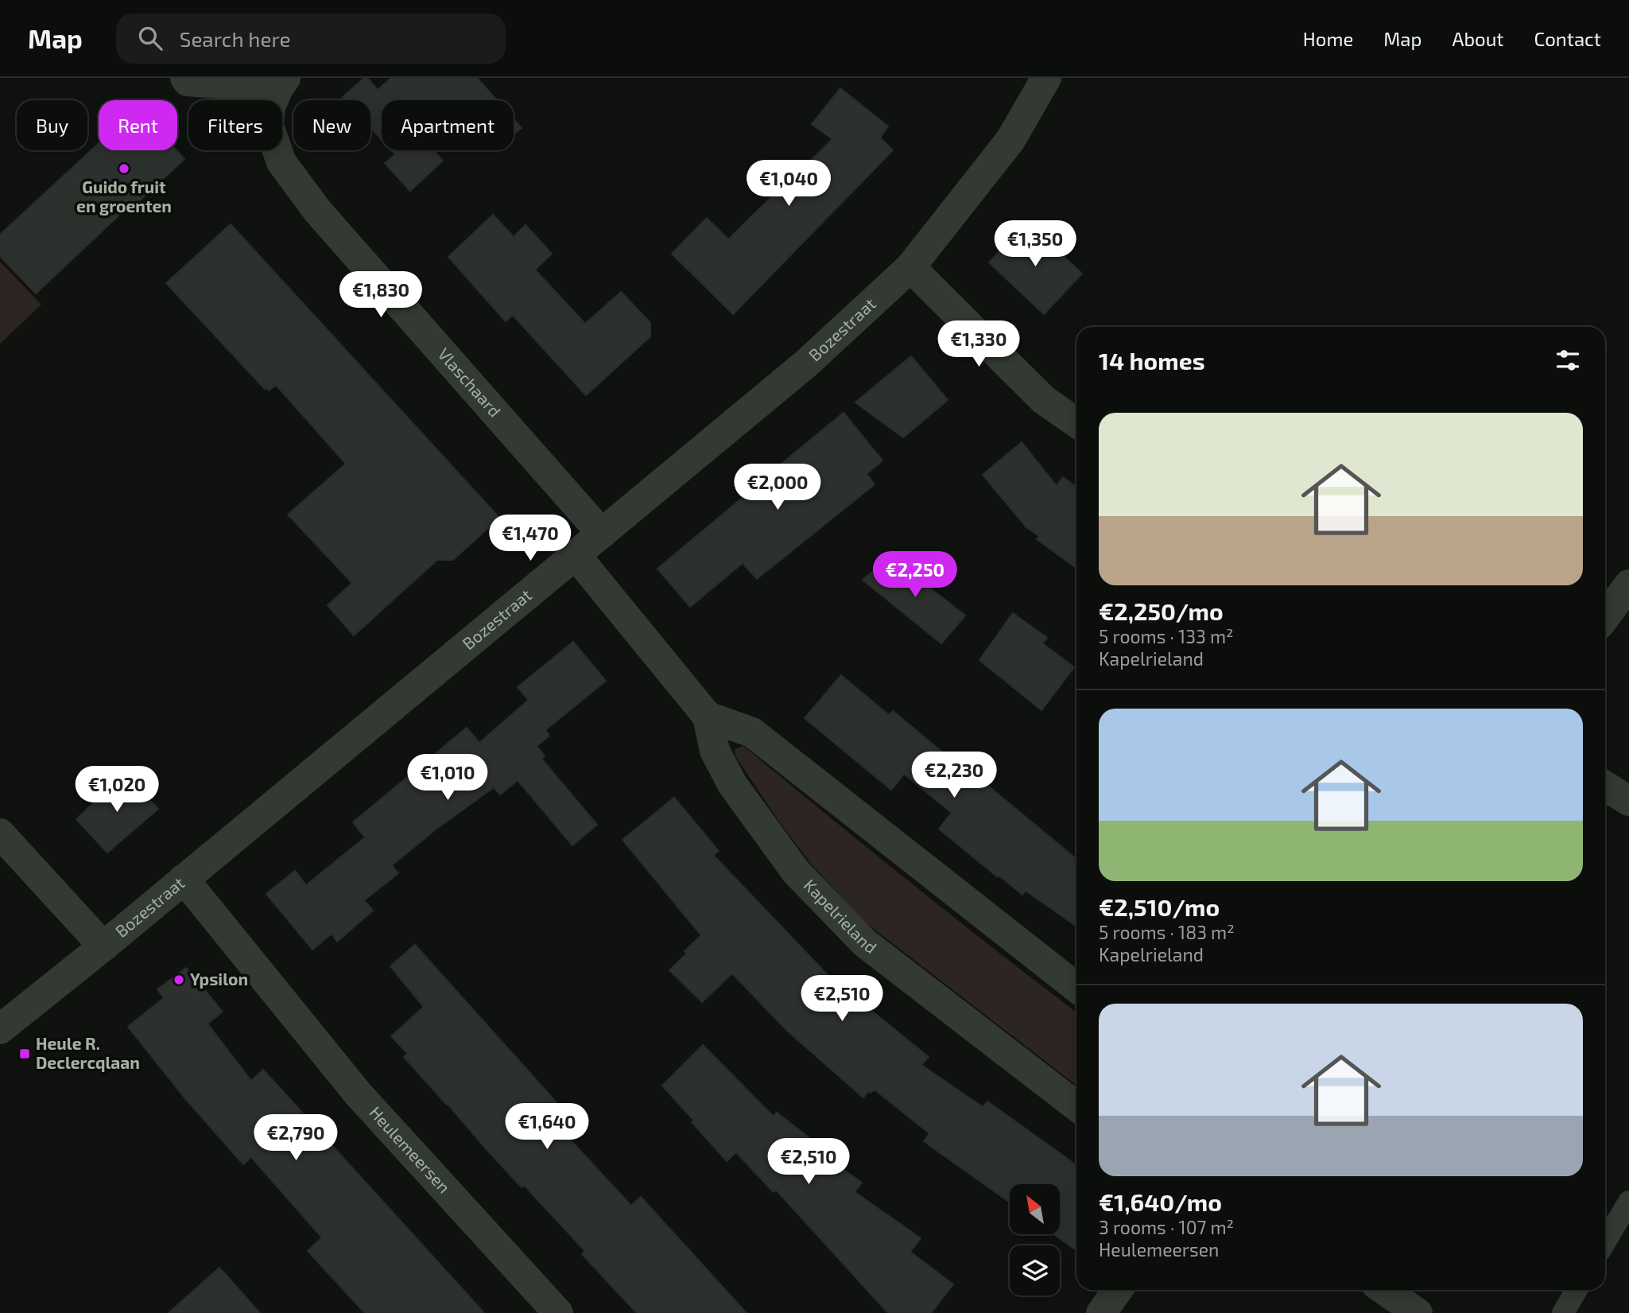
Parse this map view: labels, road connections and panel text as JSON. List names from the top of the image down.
{
  "streets": {
    "street": [
      "Bozestraat",
      "Vlaschaard",
      "Kapelrieland",
      "Heulemeersen"
    ]
  },
  "crossings": [
    ["Bozestraat", "Vlaschaard"],
    ["Bozestraat", "Kapelrieland"],
    ["Bozestraat", "Heulemeersen"]
  ],
  "places": {
    "other": ["Guido fruit en groenten", "Ypsilon"],
    "transit": ["Heule R. Declercqlaan"]
  },
  "north": "top left",
  "page": {
    "header": "Map",
    "search": "Search here",
    "nav": [
      "Home",
      "Map",
      "About",
      "Contact"
    ],
    "chip": [
      "Buy",
      "Rent",
      "Filters",
      "New",
      "Apartment"
    ],
    "price": [
      "€1,040",
      "€1,350",
      "€1,830",
      "€1,330",
      "€2,000",
      "€1,470",
      "€2,250",
      "€2,230",
      "€1,010",
      "€1,020",
      "€2,510",
      "€1,640",
      "€2,790",
      "€2,510"
    ],
    "heading": "14 homes",
    "list": [
      {
        "name": "€2,250/mo",
        "note": "5 rooms · 133 m² · Kapelrieland"
      },
      {
        "name": "€2,510/mo",
        "note": "5 rooms · 183 m² · Kapelrieland"
      },
      {
        "name": "€1,640/mo",
        "note": "3 rooms · 107 m² · Heulemeersen"
      }
    ]
  }
}
